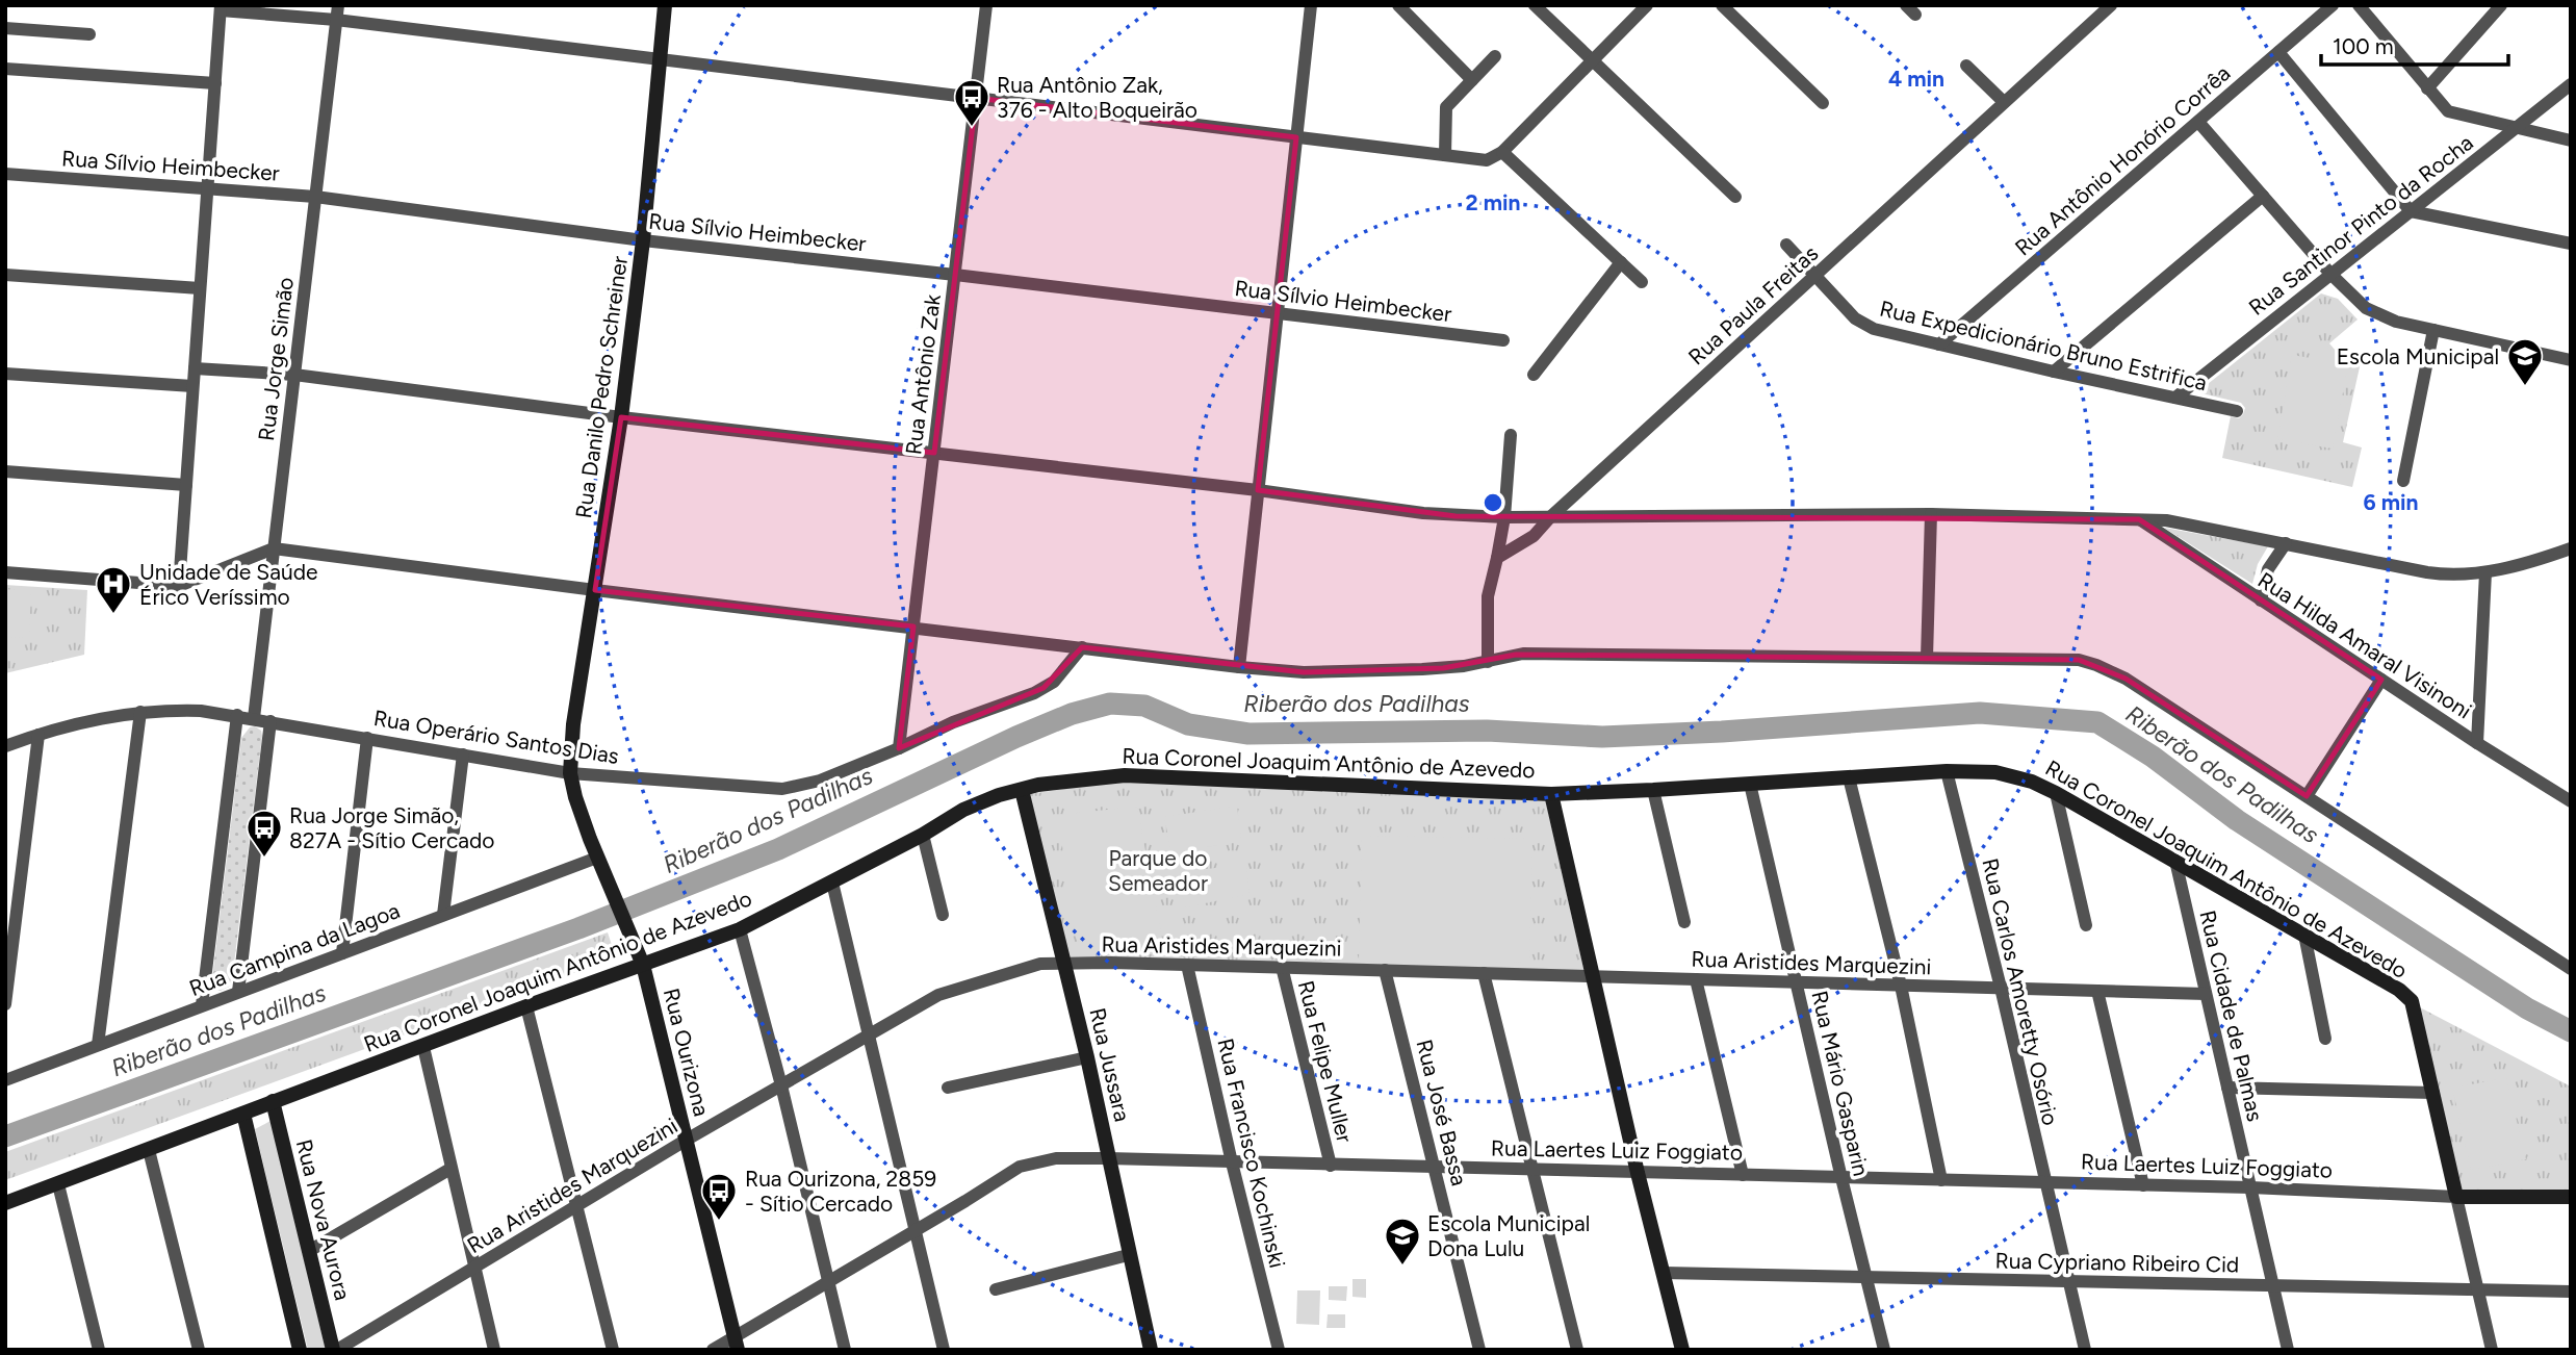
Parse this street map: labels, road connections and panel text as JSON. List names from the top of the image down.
{
  "streets": {
    "street": [
      "Rua Antônio Honório Corrêa",
      "Rua Sílvio Heimbecker",
      "Rua Santinor Pinto da Rocha",
      "Rua Paula Freitas",
      "Rua Expedicionário Bruno Estrifica",
      "Rua Jorge Simão",
      "Rua Antônio Zak",
      "Rua Danilo Pedro Schreiner",
      "Rua Hilda Amaral Visinoni",
      "Rua Operário Santos Dias",
      "Rua Coronel Joaquim Antônio de Azevedo",
      "Rua Aristides Marquezini",
      "Rua Campina da Lagoa",
      "Rua Carlos Amoretty Osório",
      "Rua Cidade de Palmas",
      "Rua Ourizona",
      "Rua Felipe Muller",
      "Rua Jussara",
      "Rua Mário Gasparin",
      "Rua José Bassa",
      "Rua Laertes Luiz Foggiato",
      "Rua Francisco Kochinski",
      "Rua Nova Aurora",
      "Rua Cypriano Ribeiro Cid"
    ]
  },
  "crossings": [
    ["Rua Antônio Honório Corrêa", "Rua Expedicionário Bruno Estrifica"],
    ["Rua Sílvio Heimbecker", "Rua Jorge Simão"],
    ["Rua Sílvio Heimbecker", "Rua Antônio Zak"],
    ["Rua Sílvio Heimbecker", "Rua Danilo Pedro Schreiner"],
    ["Rua Santinor Pinto da Rocha", "Rua Expedicionário Bruno Estrifica"],
    ["Rua Paula Freitas", "Rua Expedicionário Bruno Estrifica"],
    ["Rua Jorge Simão", "Rua Operário Santos Dias"],
    ["Rua Antônio Zak", "Rua Operário Santos Dias"],
    ["Rua Danilo Pedro Schreiner", "Rua Operário Santos Dias"],
    ["Rua Danilo Pedro Schreiner", "Rua Ourizona"],
    ["Rua Operário Santos Dias", "Rua Ourizona"],
    ["Rua Coronel Joaquim Antônio de Azevedo", "Rua Carlos Amoretty Osório"],
    ["Rua Coronel Joaquim Antônio de Azevedo", "Rua Cidade de Palmas"],
    ["Rua Coronel Joaquim Antônio de Azevedo", "Rua Ourizona"],
    ["Rua Coronel Joaquim Antônio de Azevedo", "Rua Jussara"],
    ["Rua Coronel Joaquim Antônio de Azevedo", "Rua Mário Gasparin"],
    ["Rua Coronel Joaquim Antônio de Azevedo", "Rua Nova Aurora"],
    ["Rua Aristides Marquezini", "Rua Carlos Amoretty Osório"],
    ["Rua Aristides Marquezini", "Rua Cidade de Palmas"],
    ["Rua Aristides Marquezini", "Rua Ourizona"],
    ["Rua Aristides Marquezini", "Rua Felipe Muller"],
    ["Rua Aristides Marquezini", "Rua Jussara"],
    ["Rua Aristides Marquezini", "Rua Mário Gasparin"],
    ["Rua Aristides Marquezini", "Rua José Bassa"],
    ["Rua Aristides Marquezini", "Rua Francisco Kochinski"],
    ["Rua Aristides Marquezini", "Rua Nova Aurora"],
    ["Rua Campina da Lagoa", "Rua Ourizona"],
    ["Rua Carlos Amoretty Osório", "Rua Laertes Luiz Foggiato"],
    ["Rua Carlos Amoretty Osório", "Rua Cypriano Ribeiro Cid"],
    ["Rua Cidade de Palmas", "Rua Laertes Luiz Foggiato"],
    ["Rua Cidade de Palmas", "Rua Cypriano Ribeiro Cid"],
    ["Rua Ourizona", "Rua Laertes Luiz Foggiato"],
    ["Rua Felipe Muller", "Rua Laertes Luiz Foggiato"],
    ["Rua Jussara", "Rua Laertes Luiz Foggiato"],
    ["Rua Mário Gasparin", "Rua Laertes Luiz Foggiato"],
    ["Rua Mário Gasparin", "Rua Cypriano Ribeiro Cid"],
    ["Rua José Bassa", "Rua Laertes Luiz Foggiato"],
    ["Rua Laertes Luiz Foggiato", "Rua Francisco Kochinski"]
  ],
  "water": ["Riberão dos Padilhas"],
  "parks": ["Parque do Semeador"],
  "places": {
    "bus stop": ["Rua Antônio Zak, 376 - Alto Boqueirão", "Rua Jorge Simão, 827A - Sítio Cercado", "Rua Ourizona, 2859 - Sítio Cercado"],
    "school or university": ["Escola Municipal", "Escola Municipal Dona Lulu"],
    "hospital": ["Unidade de Saúde Érico Veríssimo"]
  },
  "scale_bar": "100 m",
  "rings": ["4 min", "2 min", "6 min"]
}
